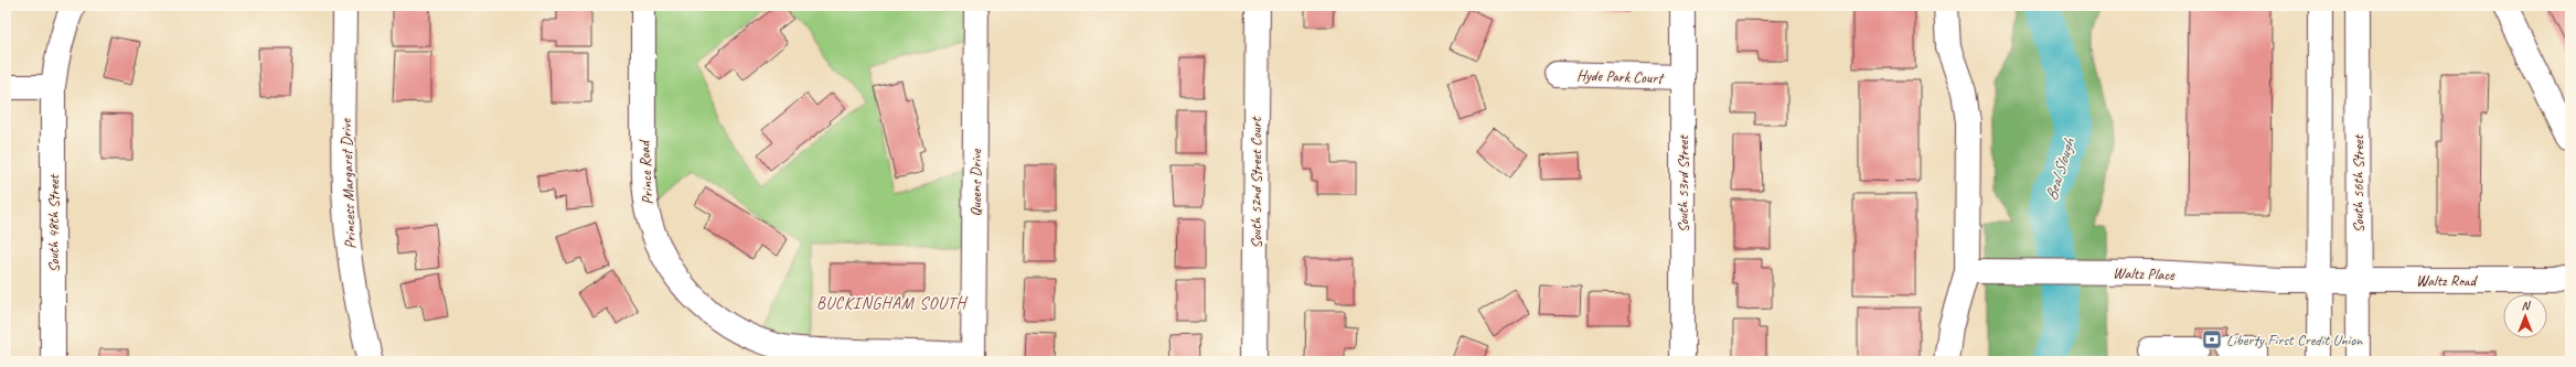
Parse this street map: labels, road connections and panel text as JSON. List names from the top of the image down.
{
  "streets": {
    "street": [
      "Hyde Park Court",
      "Prince Road",
      "Queens Drive",
      "South 52nd Street Court",
      "Princess Margaret Drive",
      "South 53rd Street",
      "South 56th Street",
      "South 48th Street",
      "Waltz Place",
      "Waltz Road"
    ]
  },
  "crossings": [
    ["Hyde Park Court", "South 53rd Street"],
    ["Prince Road", "Queens Drive"],
    ["South 56th Street", "Waltz Road"],
    ["Waltz Place", "Waltz Road"]
  ],
  "districts": ["BUCKINGHAM SOUTH"],
  "water": ["Beal Slough"],
  "places": {
    "bank": ["Liberty First Credit Union"]
  },
  "north": "top"
}
